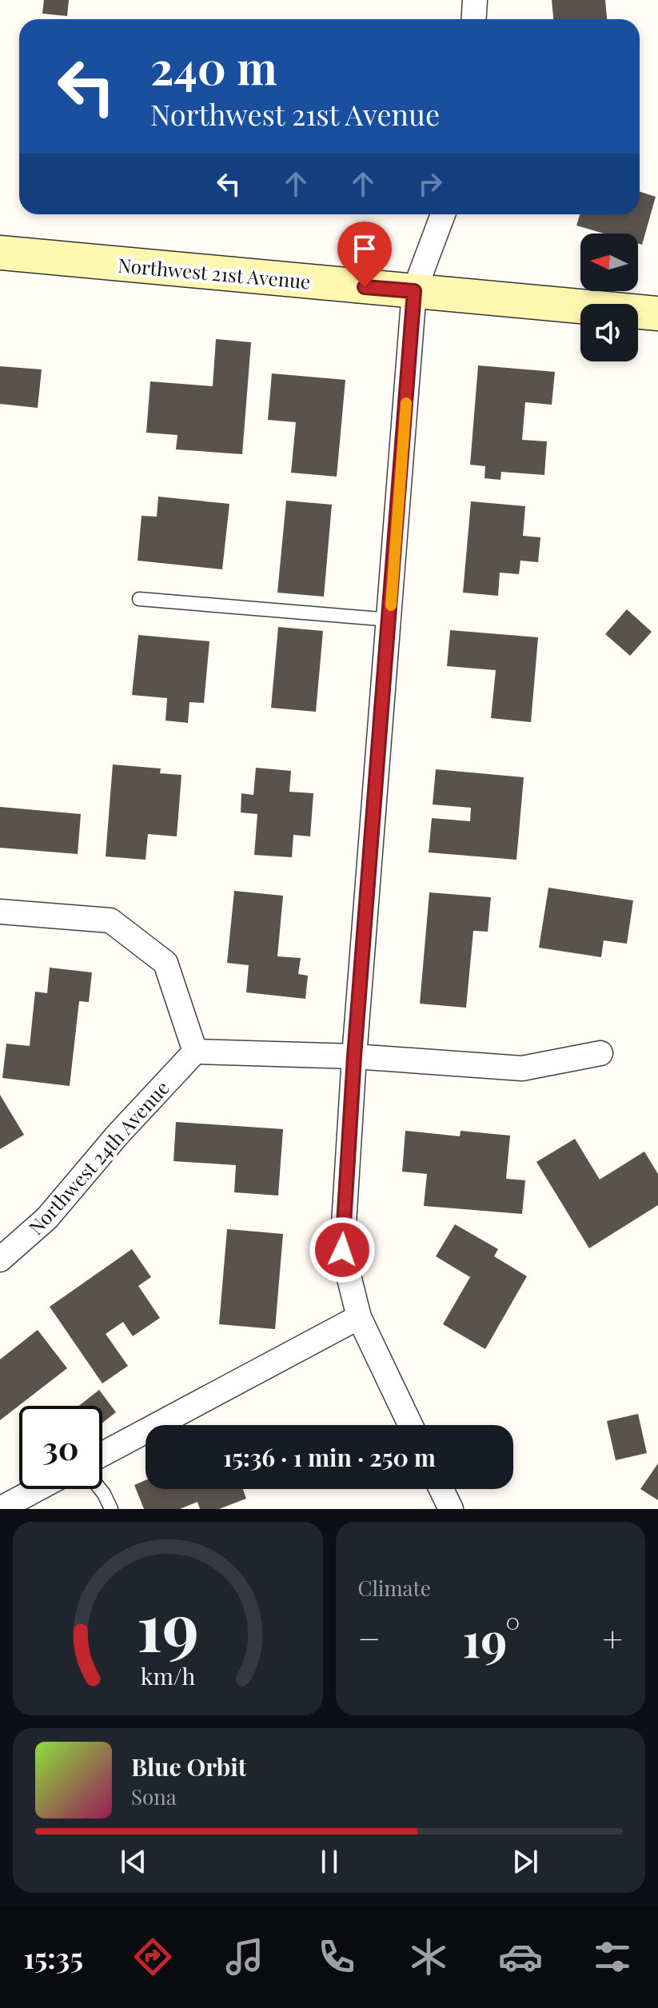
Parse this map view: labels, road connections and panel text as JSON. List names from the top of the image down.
{
  "streets": {
    "street": ["Northwest 21st Avenue", "Northwest 24th Avenue"]
  },
  "north": "left",
  "page": {
    "turn": ["240 m", "Northwest 21st Avenue"],
    "limit": "30",
    "trip": "15:36 · 1 min · 250 m",
    "tile": "Climate",
    "heat": ["−", "19°", "+"],
    "song": ["Blue Orbit", "Sona"],
    "tabs": "15:35",
    "gauge": ["19", "km/h"]
  }
}
